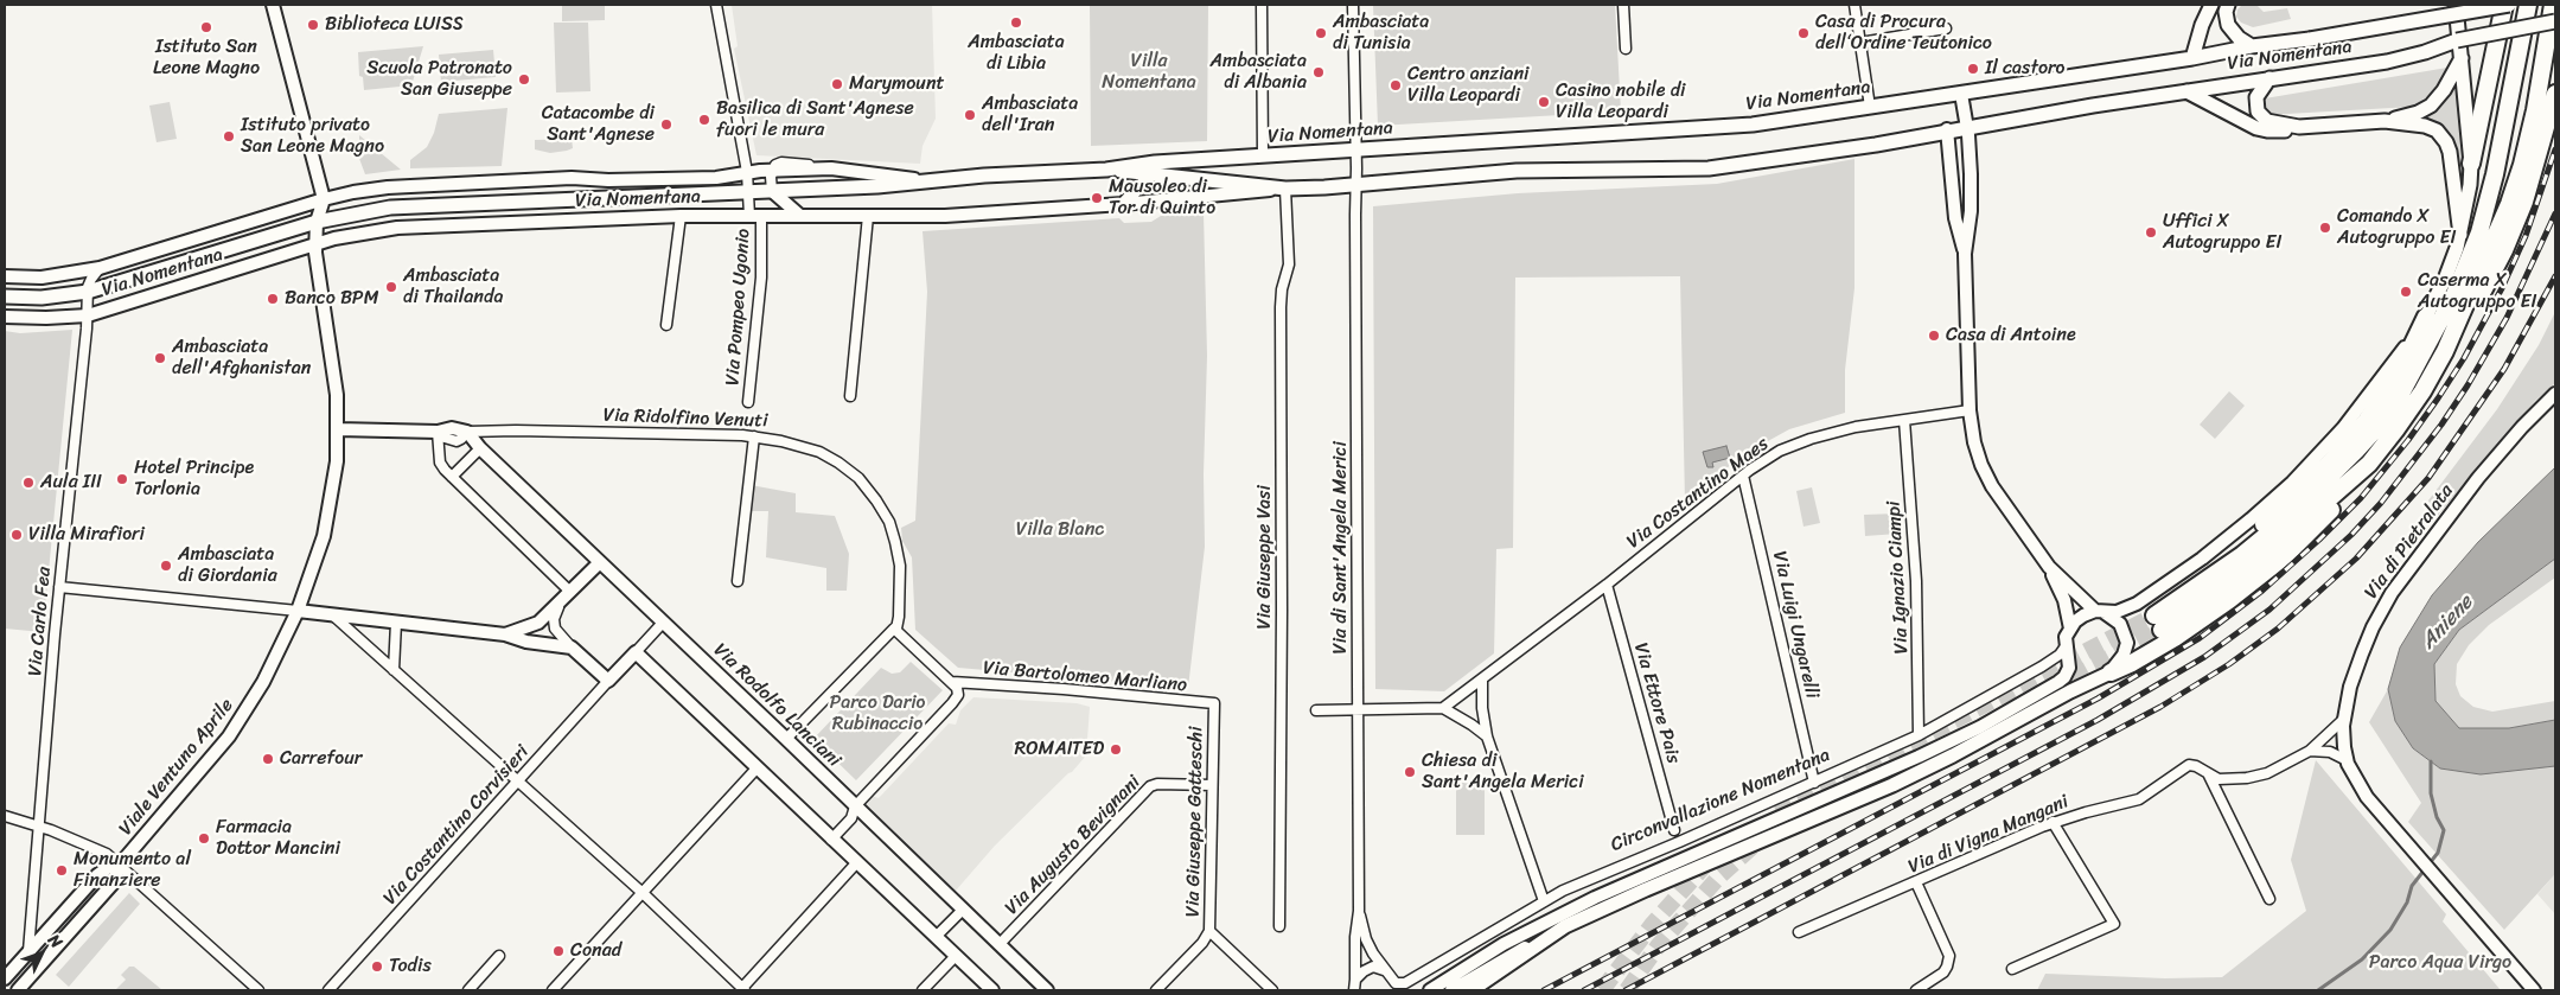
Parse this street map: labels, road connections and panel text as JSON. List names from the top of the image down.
{
  "streets": {
    "main road": ["Via Nomentana"],
    "street": [
      "Via Pompeo Ugonio",
      "Via Ridolfino Venuti",
      "Via Costantino Maes",
      "Via di Pietralata",
      "Via di Sant'Angela Merici",
      "Via Giuseppe Vasi",
      "Via Ignazio Ciampi",
      "Via Carlo Fea",
      "Via Luigi Ungarelli",
      "Via Bartolomeo Marliano",
      "Via Ettore Pais",
      "Via Rodolfo Lanciani",
      "Viale Ventuno Aprile",
      "Circonvallazione Nomentana",
      "Via Giuseppe Gatteschi",
      "Via Costantino Corvisieri",
      "Via di Vigna Mangani",
      "Via Augusto Bevignani"
    ]
  },
  "crossings": [
    ["Via Nomentana", "Via Pompeo Ugonio"],
    ["Via Nomentana", "Via di Sant'Angela Merici"],
    ["Via Nomentana", "Via Giuseppe Vasi"],
    ["Via Nomentana", "Via Carlo Fea"],
    ["Via Nomentana", "Viale Ventuno Aprile"],
    ["Via Ridolfino Venuti", "Via Rodolfo Lanciani"],
    ["Via Costantino Maes", "Via Ignazio Ciampi"],
    ["Via Costantino Maes", "Via Luigi Ungarelli"],
    ["Via Costantino Maes", "Via Ettore Pais"],
    ["Via di Pietralata", "Via di Vigna Mangani"],
    ["Via di Sant'Angela Merici", "Circonvallazione Nomentana"],
    ["Via Ignazio Ciampi", "Circonvallazione Nomentana"],
    ["Via Carlo Fea", "Viale Ventuno Aprile"],
    ["Via Luigi Ungarelli", "Circonvallazione Nomentana"],
    ["Via Bartolomeo Marliano", "Via Giuseppe Gatteschi"],
    ["Via Rodolfo Lanciani", "Via Augusto Bevignani"],
    ["Via Giuseppe Gatteschi", "Via Augusto Bevignani"]
  ],
  "water": ["Aniene"],
  "parks": [
    "Villa Nomentana",
    "Villa Blanc",
    "Parco Dario Rubinaccio",
    "Parco Aqua Virgo"
  ],
  "places": [
    "Ambasciata di Libia",
    "Biblioteca LUISS",
    "Istituto San Leone Magno",
    "Ambasciata di Tunisia",
    "Casa di Procura dell‘Ordine Teutonico",
    "Il castoro",
    "Ambasciata di Albania",
    "Scuola Patronato San Giuseppe",
    "Marymount",
    "Centro anziani Villa Leopardi",
    "Casino nobile di Villa Leopardi",
    "Ambasciata dell'Iran",
    "Basilica di Sant'Agnese fuori le mura",
    "Catacombe di Sant'Agnese",
    "Istituto privato San Leone Magno",
    "Mausoleo di Tor di Quinto",
    "Comando X Autogruppo EI",
    "Uffici X Autogruppo EI",
    "Ambasciata di Thailanda",
    "Caserma X Autogruppo EI",
    "Banco BPM",
    "Casa di Antoine",
    "Ambasciata dell'Afghanistan",
    "Hotel Principe Torlonia",
    "Aula III",
    "Villa Mirafiori",
    "Ambasciata di Giordania",
    "ROMAITED",
    "Carrefour",
    "Chiesa di Sant'Angela Merici",
    "Farmacia Dottor Mancini",
    "Monumento al Finanziere",
    "Conad",
    "Todis"
  ],
  "north": "top right"
}
